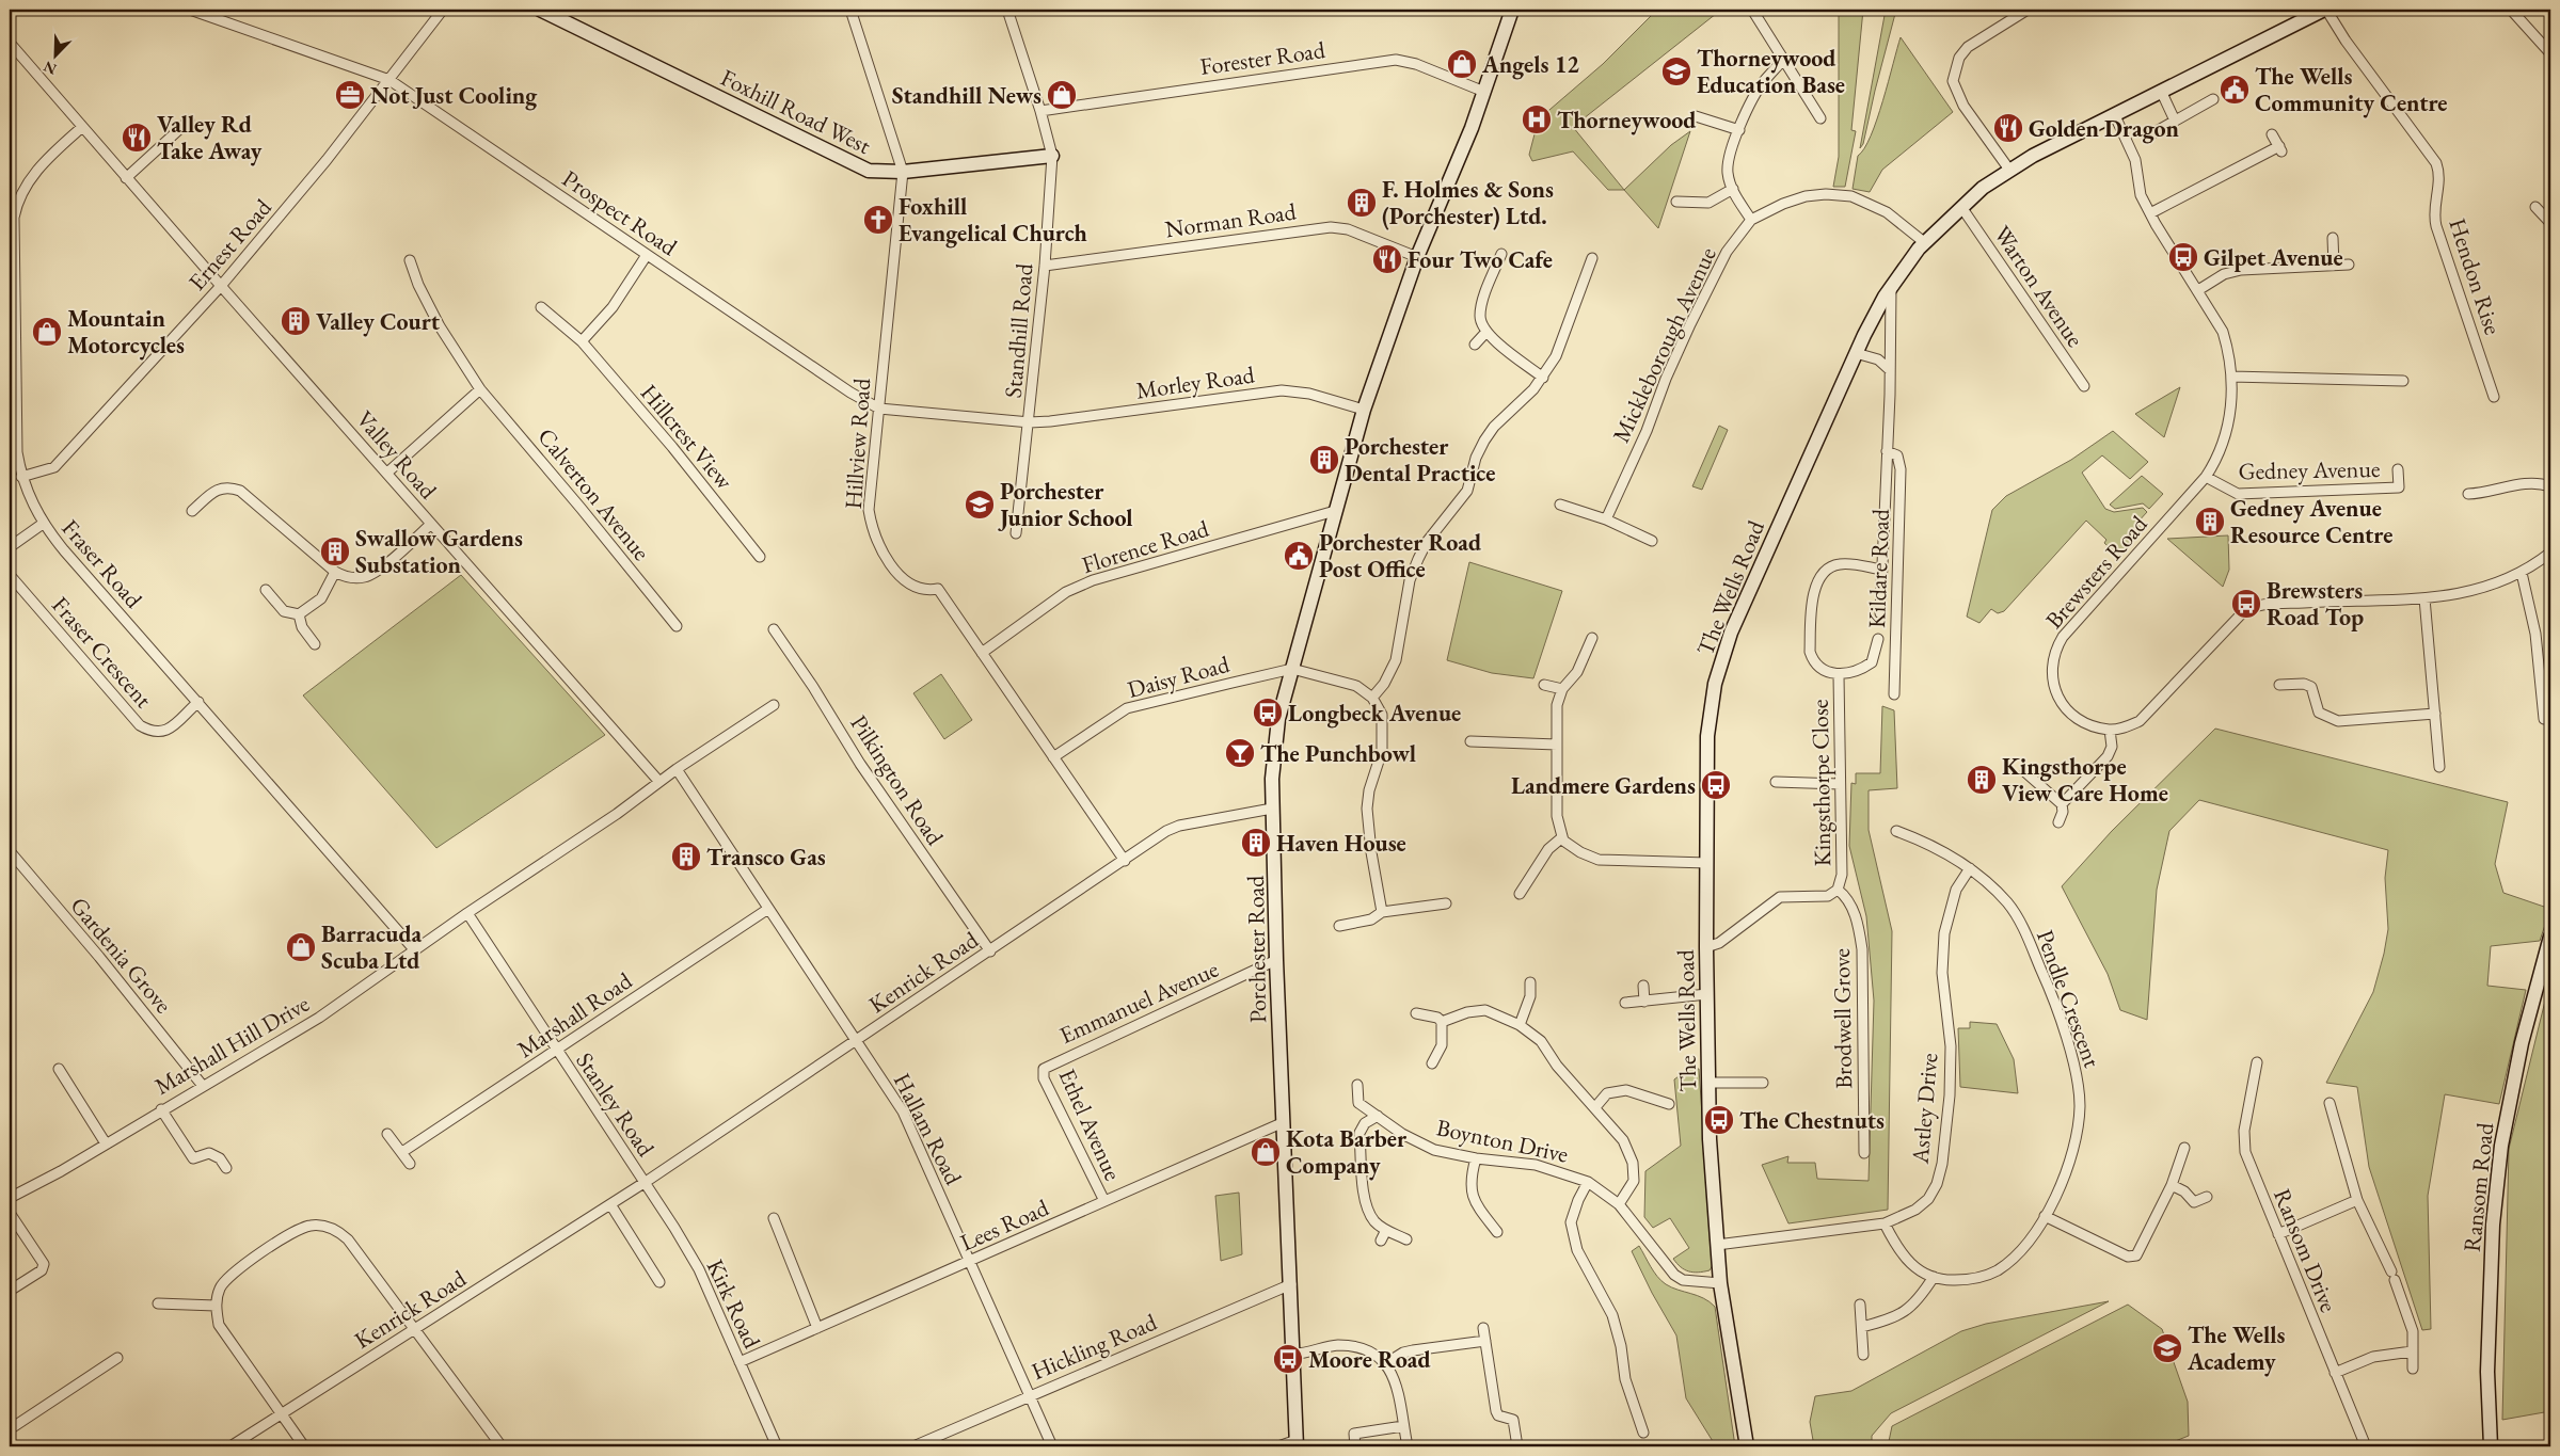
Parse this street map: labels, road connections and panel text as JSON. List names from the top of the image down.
{
  "streets": {
    "street": [
      "Forester Road",
      "Foxhill Road West",
      "Prospect Road",
      "Norman Road",
      "Ernest Road",
      "Hendon Rise",
      "Warton Avenue",
      "Standhill Road",
      "Mickleborough Avenue",
      "Morley Road",
      "Hillcrest View",
      "Hillview Road",
      "Valley Road",
      "Gedney Avenue",
      "Calverton Avenue",
      "Florence Road",
      "Fraser Road",
      "Kildare Road",
      "Brewsters Road",
      "The Wells Road",
      "Fraser Crescent",
      "Daisy Road",
      "Pilkington Road",
      "Kingsthorpe Close",
      "Porchester Road",
      "Gardenia Grove",
      "Kenrick Road",
      "Pendle Crescent",
      "Emmanuel Avenue",
      "Marshall Road",
      "Brodwell Grove",
      "Marshall Hill Drive",
      "Stanley Road",
      "Astley Drive",
      "Ethel Avenue",
      "Hallam Road",
      "Boynton Drive",
      "Ransom Road",
      "Lees Road",
      "Ransom Drive",
      "Kirk Road",
      "Hickling Road"
    ]
  },
  "crossings": [
    ["Forester Road", "Standhill Road"],
    ["Forester Road", "Porchester Road"],
    ["Foxhill Road West", "Standhill Road"],
    ["Foxhill Road West", "Hillview Road"],
    ["Prospect Road", "Ernest Road"],
    ["Prospect Road", "Standhill Road"],
    ["Prospect Road", "Morley Road"],
    ["Prospect Road", "Hillview Road"],
    ["Norman Road", "Standhill Road"],
    ["Norman Road", "Porchester Road"],
    ["Ernest Road", "Valley Road"],
    ["Ernest Road", "Fraser Road"],
    ["Hendon Rise", "The Wells Road"],
    ["Warton Avenue", "The Wells Road"],
    ["Standhill Road", "Morley Road"],
    ["Mickleborough Avenue", "The Wells Road"],
    ["Morley Road", "Porchester Road"],
    ["Hillview Road", "Florence Road"],
    ["Hillview Road", "Daisy Road"],
    ["Hillview Road", "Kenrick Road"],
    ["Valley Road", "Fraser Road"],
    ["Valley Road", "Marshall Hill Drive"],
    ["Gedney Avenue", "Brewsters Road"],
    ["Florence Road", "Porchester Road"],
    ["Fraser Road", "Fraser Crescent"],
    ["Fraser Road", "Marshall Hill Drive"],
    ["Kildare Road", "The Wells Road"],
    ["Kildare Road", "Kingsthorpe Close"],
    ["Brewsters Road", "The Wells Road"],
    ["The Wells Road", "Astley Drive"],
    ["The Wells Road", "Boynton Drive"],
    ["Daisy Road", "Porchester Road"],
    ["Pilkington Road", "Kenrick Road"],
    ["Kingsthorpe Close", "Brodwell Grove"],
    ["Porchester Road", "Kenrick Road"],
    ["Porchester Road", "Emmanuel Avenue"],
    ["Porchester Road", "Lees Road"],
    ["Porchester Road", "Hickling Road"],
    ["Gardenia Grove", "Marshall Hill Drive"],
    ["Kenrick Road", "Stanley Road"],
    ["Kenrick Road", "Hallam Road"],
    ["Kenrick Road", "Kirk Road"],
    ["Pendle Crescent", "Astley Drive"],
    ["Emmanuel Avenue", "Ethel Avenue"],
    ["Marshall Road", "Stanley Road"],
    ["Marshall Road", "Hallam Road"],
    ["Marshall Hill Drive", "Stanley Road"],
    ["Marshall Hill Drive", "Hallam Road"],
    ["Stanley Road", "Kirk Road"],
    ["Ethel Avenue", "Lees Road"],
    ["Hallam Road", "Lees Road"],
    ["Hallam Road", "Hickling Road"],
    ["Lees Road", "Kirk Road"]
  ],
  "places": {
    "shop": [
      "Angels 12",
      "Standhill News",
      "Mountain Motorcycles",
      "Barracuda Scuba Ltd",
      "Kota Barber Company"
    ],
    "school or university": ["Thorneywood Education Base", "Porchester Junior School", "The Wells Academy"],
    "public building": ["The Wells Community Centre", "Porchester Road Post Office"],
    "office": ["Not Just Cooling"],
    "hospital": ["Thorneywood"],
    "restaurant": ["Golden Dragon", "Valley Rd Take Away", "Four Two Cafe"],
    "building": [
      "F. Holmes & Sons (Porchester) Ltd.",
      "Valley Court",
      "Porchester Dental Practice",
      "Gedney Avenue Resource Centre",
      "Swallow Gardens Substation",
      "Kingsthorpe View Care Home",
      "Haven House",
      "Transco Gas"
    ],
    "church": ["Foxhill Evangelical Church"],
    "bus stop": [
      "Gilpet Avenue",
      "Brewsters Road Top",
      "Longbeck Avenue",
      "Landmere Gardens",
      "The Chestnuts",
      "Moore Road"
    ],
    "bar": ["The Punchbowl"]
  },
  "north": "bottom left"
}
